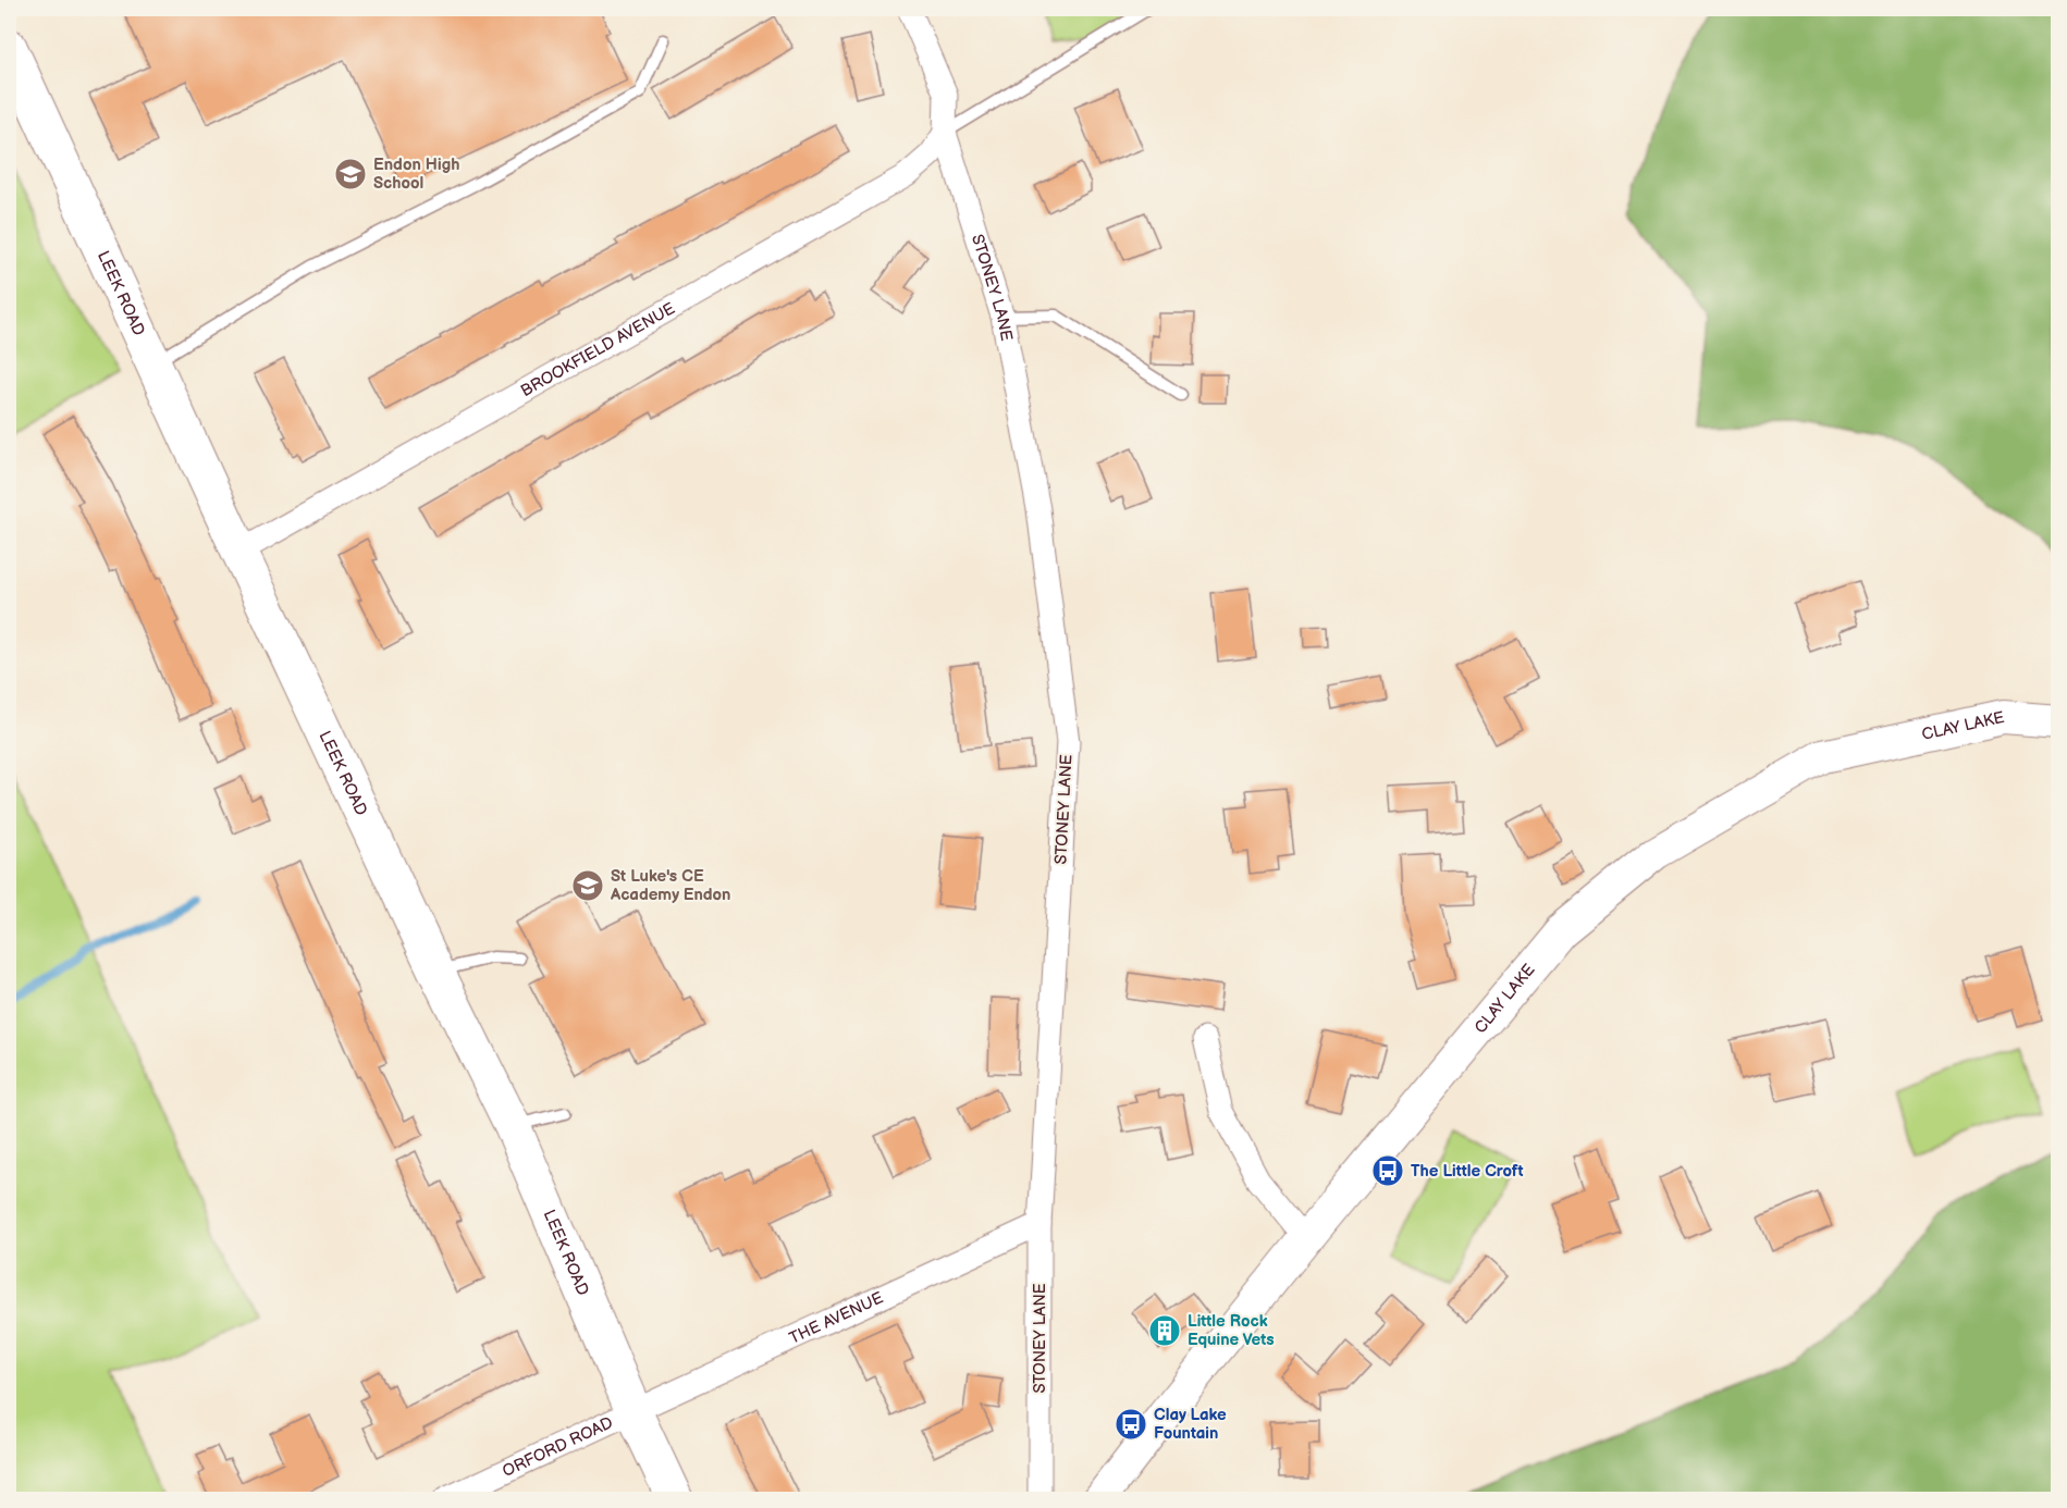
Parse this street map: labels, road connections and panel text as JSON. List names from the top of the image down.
{
  "streets": {
    "highway": ["LEEK ROAD"],
    "main road": ["CLAY LAKE"],
    "street": [
      "STONEY LANE",
      "BROOKFIELD AVENUE",
      "THE AVENUE",
      "ORFORD ROAD"
    ]
  },
  "crossings": [
    ["STONEY LANE", "BROOKFIELD AVENUE"],
    ["STONEY LANE", "THE AVENUE"],
    ["LEEK ROAD", "BROOKFIELD AVENUE"],
    ["LEEK ROAD", "THE AVENUE"],
    ["LEEK ROAD", "ORFORD ROAD"],
    ["THE AVENUE", "ORFORD ROAD"]
  ],
  "places": {
    "school or university": ["Endon High School", "St Luke's CE Academy Endon"],
    "bus stop": ["The Little Croft", "Clay Lake Fountain"],
    "building": ["Little Rock Equine Vets"]
  }
}
